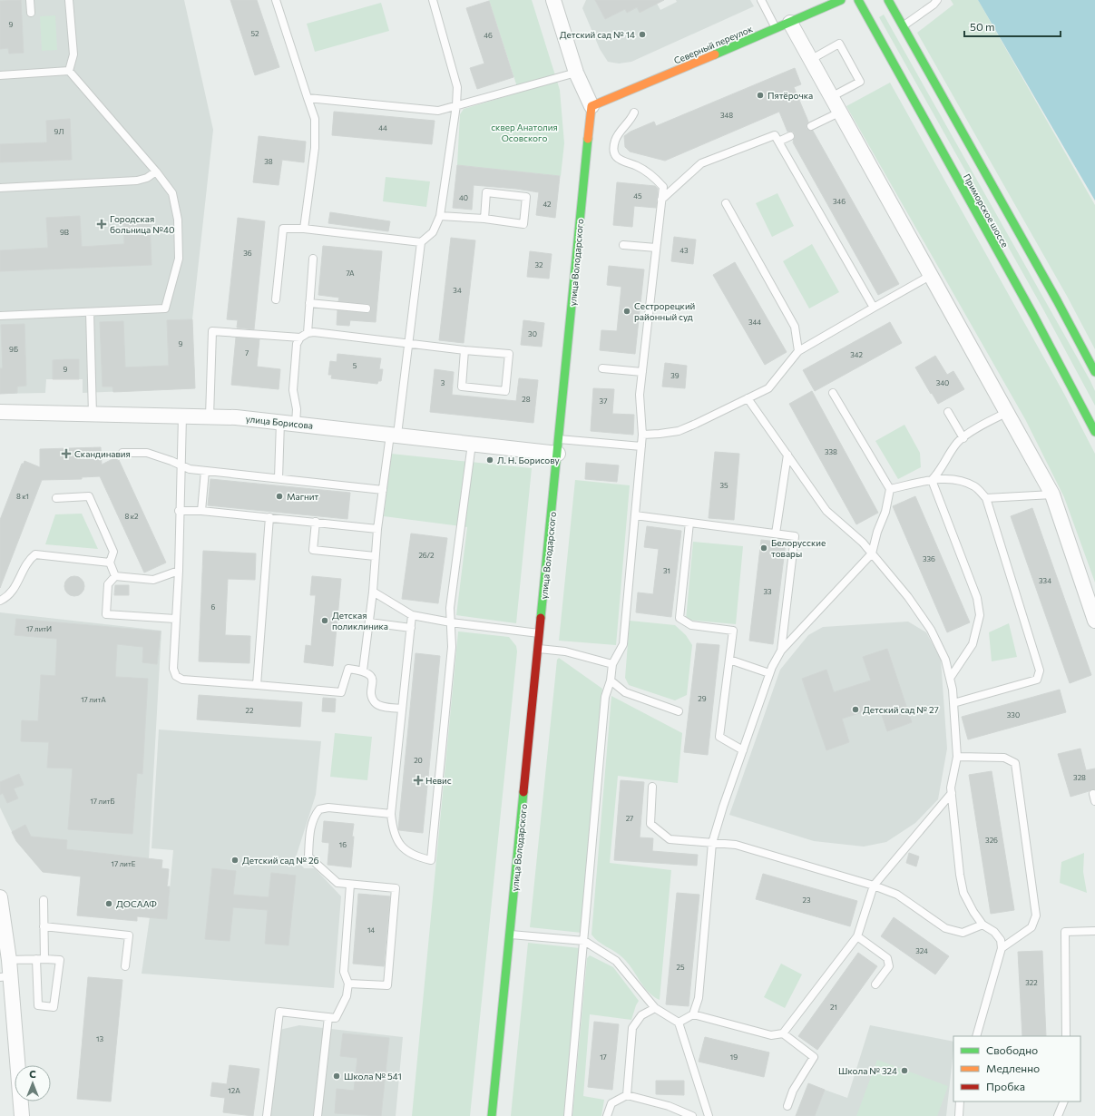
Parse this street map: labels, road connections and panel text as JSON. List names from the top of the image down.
{
  "streets": {
    "main road": ["Северный переулок", "Приморское шоссе", "улица Володарского"],
    "street": ["улица Борисова"]
  },
  "crossings": [
    ["Северный переулок", "улица Володарского"],
    ["улица Володарского", "улица Борисова"]
  ],
  "parks": ["сквер Анатолия Осовского"],
  "places": {
    "other": [
      "Детский сад № 14",
      "Пятёрочка",
      "Сестрорецкий районный суд",
      "Л. Н. Борисову",
      "Магнит",
      "Белорусские товары",
      "Детская поликлиника",
      "Детский сад № 27",
      "Детский сад № 26",
      "ДОСААФ",
      "Школа № 324",
      "Школа № 541"
    ],
    "health": ["Городская больница №40", "Скандинавия", "Невис"]
  },
  "house_numbers": [
    "9",
    "52",
    "46",
    "348",
    "44",
    "9Л",
    "38",
    "45",
    "40",
    "346",
    "42",
    "9В",
    "43",
    "36",
    "32",
    "7А",
    "34",
    "344",
    "30",
    "9",
    "9Б",
    "7",
    "342",
    "5",
    "9",
    "39",
    "3",
    "340",
    "28",
    "37",
    "338",
    "35",
    "8 к1",
    "8 к2",
    "26/2",
    "336",
    "31",
    "334",
    "33",
    "6",
    "17 литИ",
    "29",
    "17 литА",
    "22",
    "330",
    "20",
    "328",
    "17 литБ",
    "27",
    "326",
    "16",
    "17 литЕ",
    "23",
    "14",
    "324",
    "25",
    "322",
    "21",
    "13",
    "17",
    "19",
    "12А"
  ],
  "legend": ["Свободно", "Медленно", "Пробка"],
  "scale_bar": "50 m",
  "north": "top"
}
